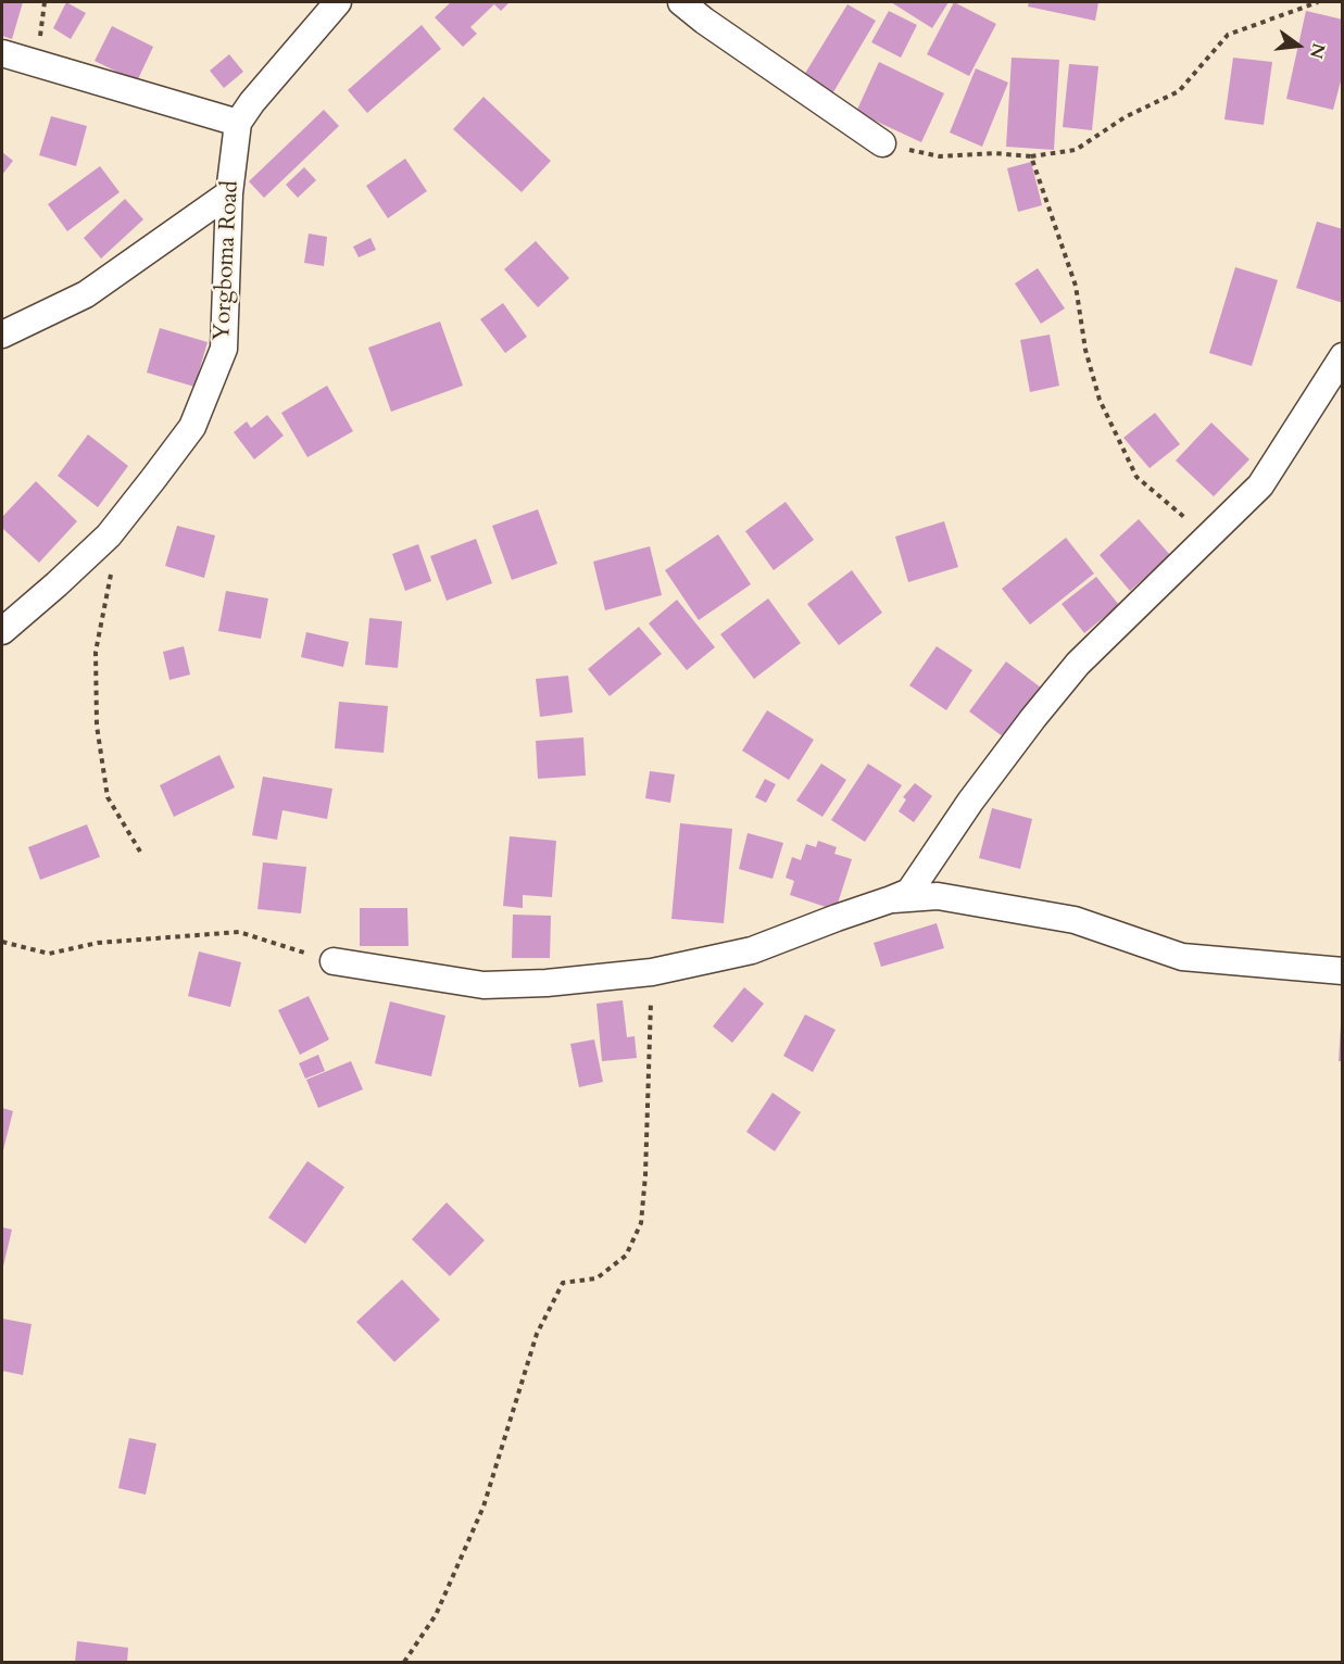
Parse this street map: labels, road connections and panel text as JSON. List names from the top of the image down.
{
  "streets": {
    "street": ["Yorgboma Road"]
  },
  "north": "right"
}
